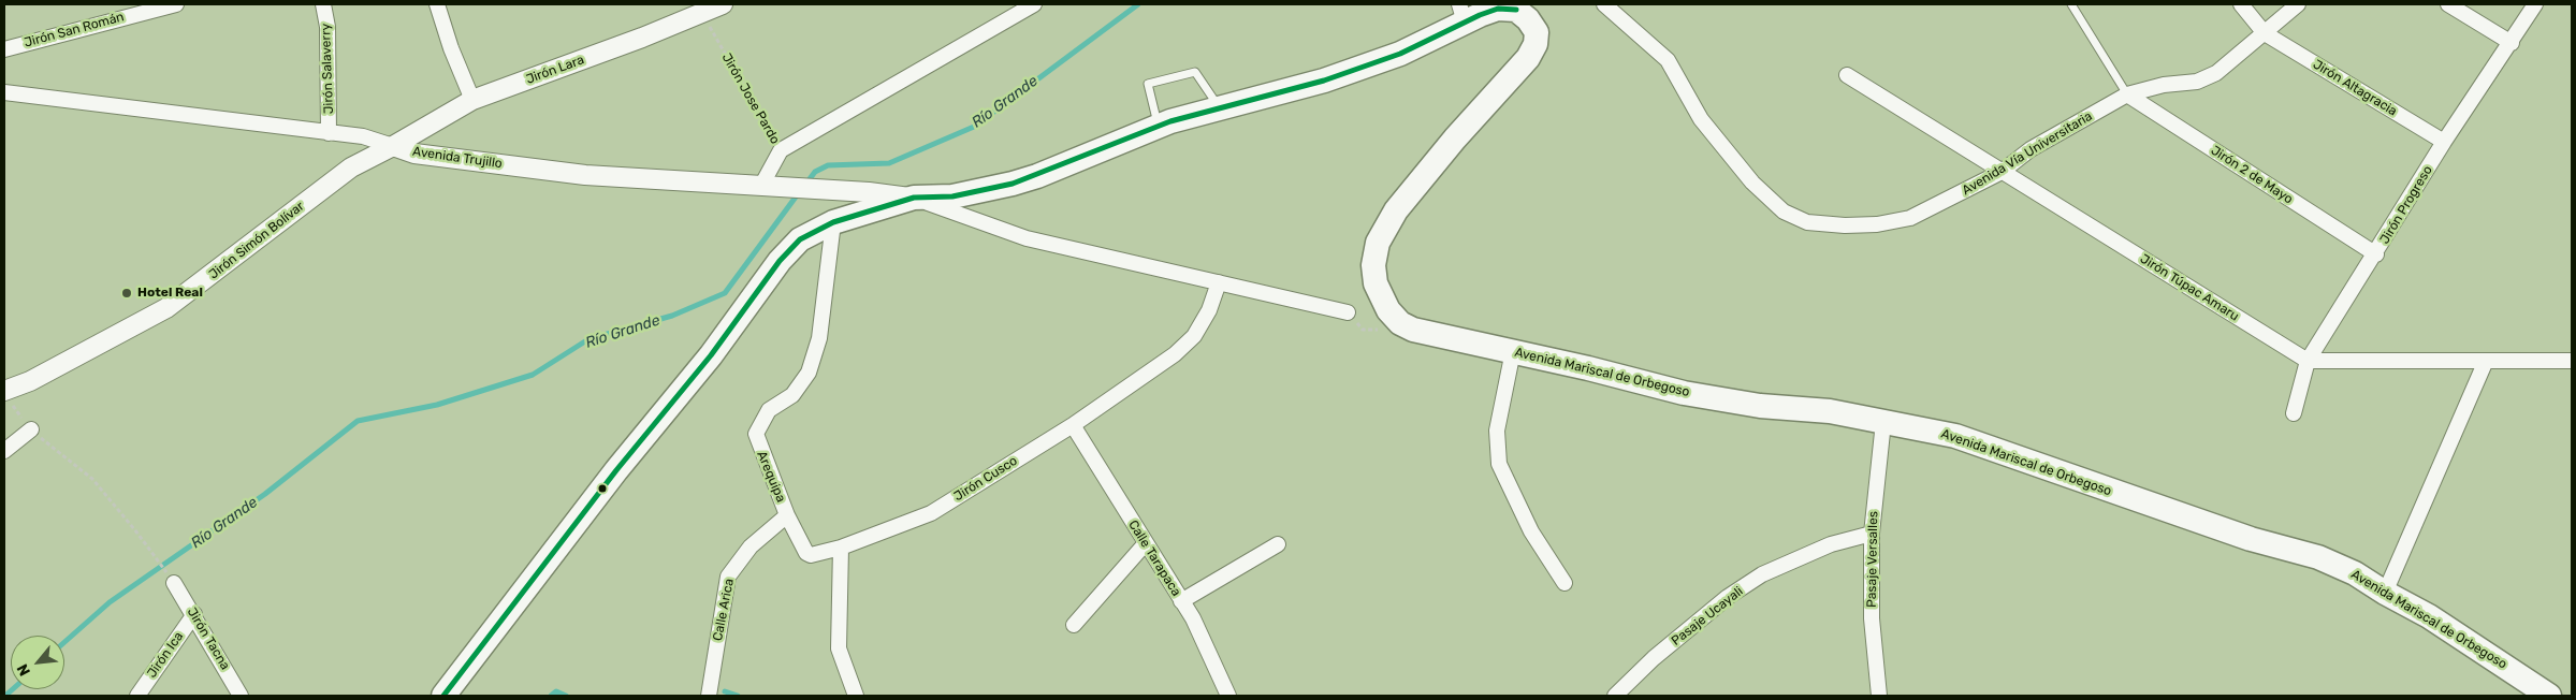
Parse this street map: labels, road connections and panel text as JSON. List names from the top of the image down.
{
  "streets": {
    "highway": ["Avenida Mariscal de Orbegoso"],
    "street": [
      "Jirón San Román",
      "Jirón Salaverry",
      "Jirón Lara",
      "Jirón Altagracia",
      "Jirón Jose Pardo",
      "Avenida Vía Universitaria",
      "Avenida Trujillo",
      "Jirón 2 de Mayo",
      "Jirón Progreso",
      "Jirón Simón Bolívar",
      "Jirón Túpac Amaru",
      "Arequipa",
      "Jirón Cusco",
      "Calle Tarapaca",
      "Pasaje Versalles",
      "Calle Arica",
      "Pasaje Ucayali",
      "Jirón Tacna",
      "Jirón Ica"
    ]
  },
  "crossings": [
    ["Jirón Salaverry", "Avenida Trujillo"],
    ["Jirón Lara", "Jirón Jose Pardo"],
    ["Jirón Lara", "Avenida Trujillo"],
    ["Jirón Lara", "Jirón Simón Bolívar"],
    ["Jirón Altagracia", "Avenida Vía Universitaria"],
    ["Jirón Altagracia", "Jirón Progreso"],
    ["Jirón Jose Pardo", "Avenida Trujillo"],
    ["Avenida Vía Universitaria", "Jirón 2 de Mayo"],
    ["Avenida Vía Universitaria", "Jirón Túpac Amaru"],
    ["Avenida Trujillo", "Jirón Simón Bolívar"],
    ["Jirón 2 de Mayo", "Jirón Progreso"],
    ["Jirón Progreso", "Jirón Túpac Amaru"],
    ["Avenida Mariscal de Orbegoso", "Pasaje Versalles"],
    ["Arequipa", "Jirón Cusco"],
    ["Arequipa", "Calle Arica"],
    ["Jirón Cusco", "Calle Tarapaca"],
    ["Pasaje Versalles", "Pasaje Ucayali"],
    ["Jirón Tacna", "Jirón Ica"]
  ],
  "water": ["Río Grande"],
  "places": ["Hotel Real"],
  "north": "bottom left"
}
